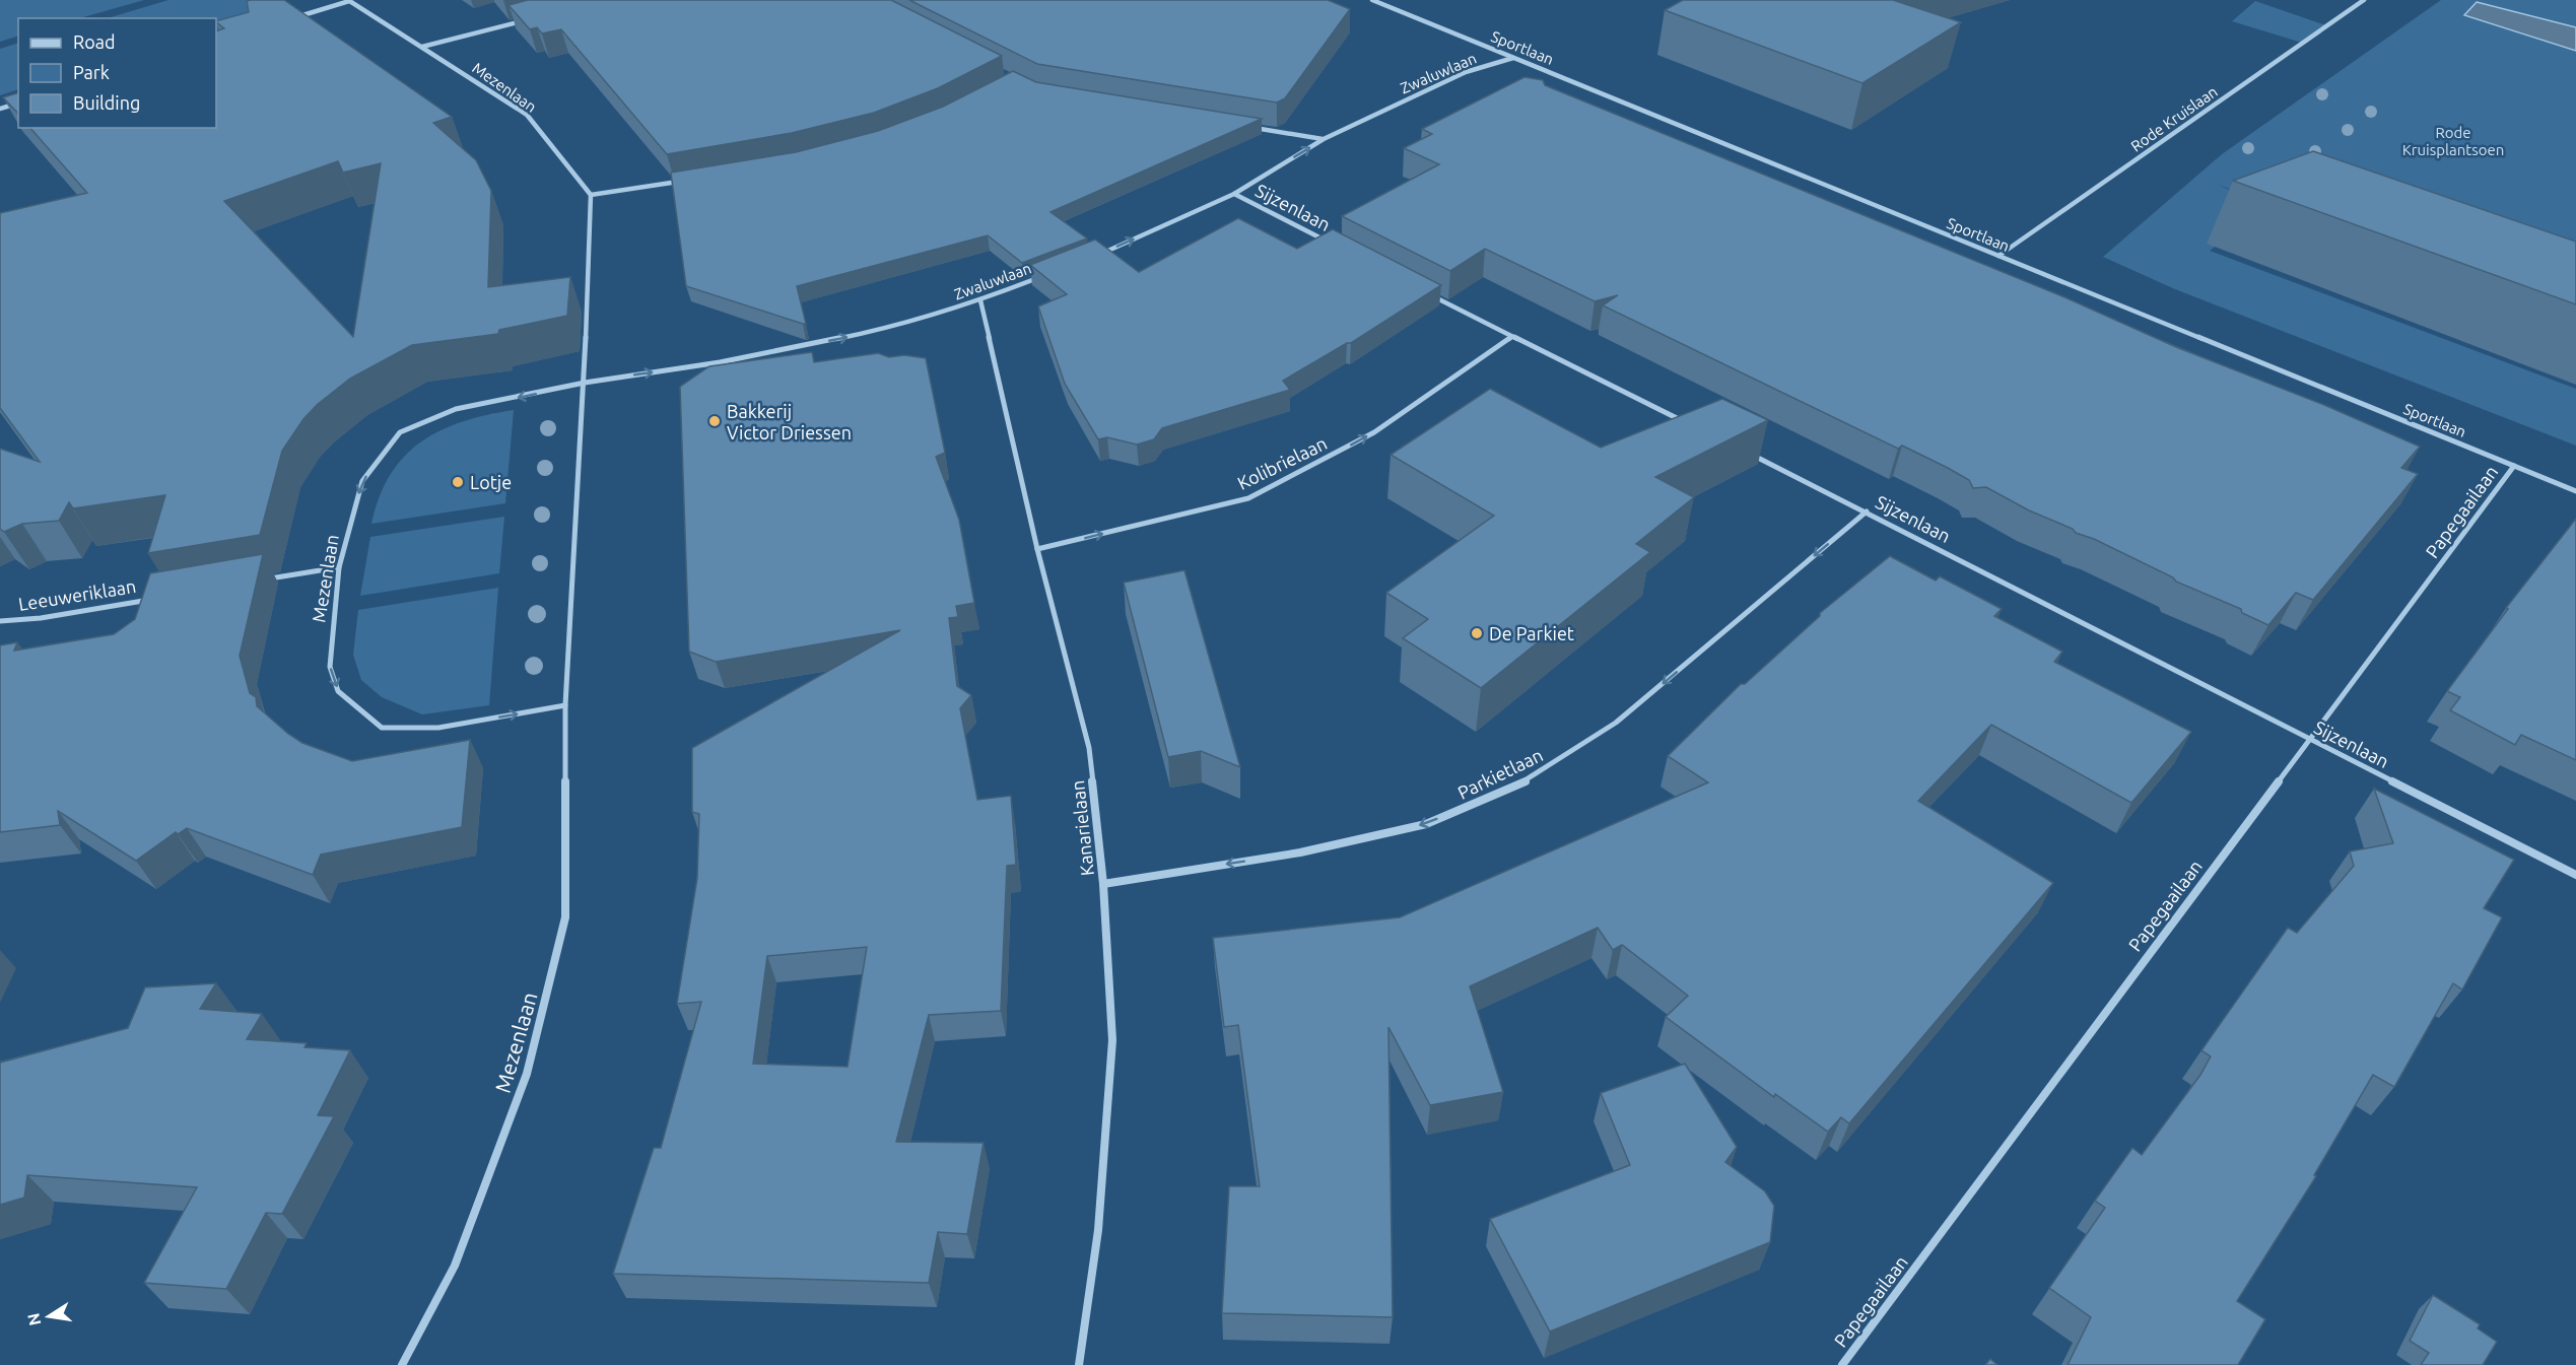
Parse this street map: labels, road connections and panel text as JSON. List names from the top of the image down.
{
  "streets": {
    "street": [
      "Sportlaan",
      "Zwaluwlaan",
      "Mezenlaan",
      "Rode Kruislaan",
      "Sijzenlaan",
      "Kolibrielaan",
      "Papegaailaan",
      "Leeuweriklaan",
      "Parkietlaan",
      "Kanarielaan"
    ]
  },
  "crossings": [
    ["Sportlaan", "Zwaluwlaan"],
    ["Sportlaan", "Rode Kruislaan"],
    ["Sportlaan", "Papegaailaan"],
    ["Zwaluwlaan", "Mezenlaan"],
    ["Zwaluwlaan", "Sijzenlaan"],
    ["Zwaluwlaan", "Kanarielaan"],
    ["Sijzenlaan", "Papegaailaan"],
    ["Sijzenlaan", "Parkietlaan"],
    ["Kolibrielaan", "Kanarielaan"],
    ["Parkietlaan", "Kanarielaan"]
  ],
  "one_way": ["Zwaluwlaan", "Kolibrielaan", "Parkietlaan"],
  "parks": ["Rode Kruisplantsoen"],
  "places": ["Bakkerij Victor Driessen", "Lotje", "De Parkiet"],
  "legend": ["Road", "Park", "Building"],
  "north": "left"
}
